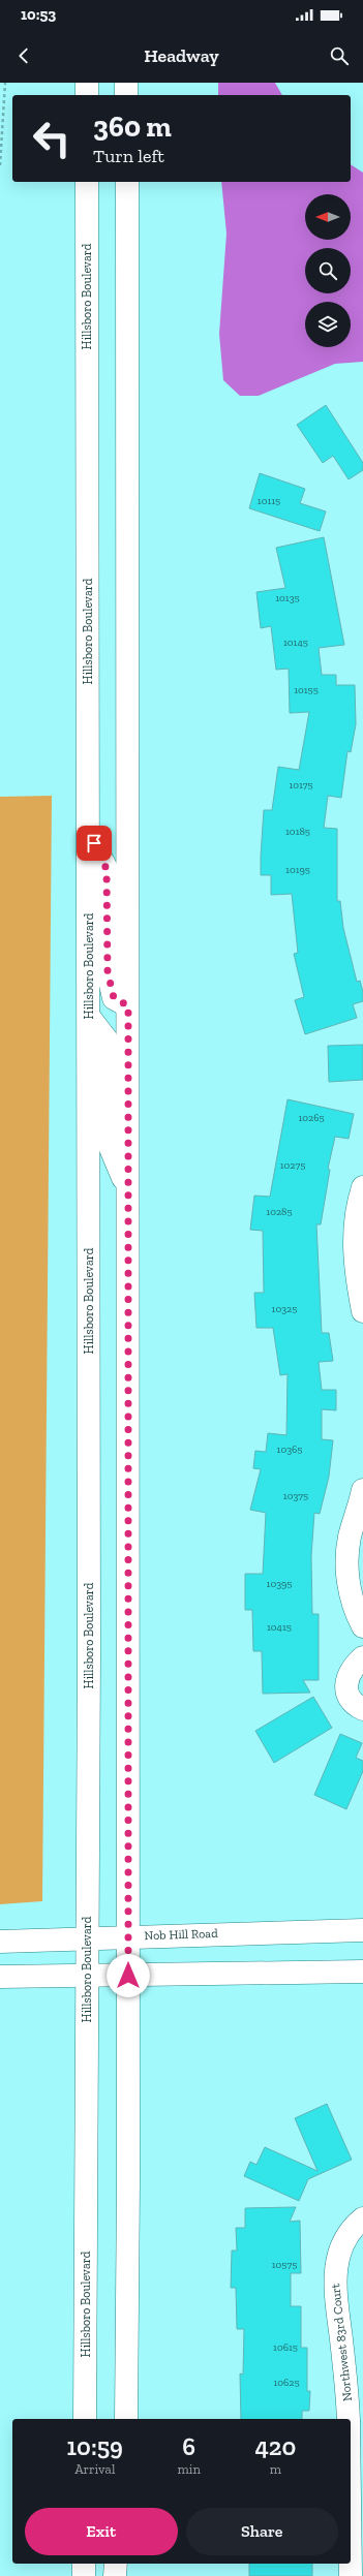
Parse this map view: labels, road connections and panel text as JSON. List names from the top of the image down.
{
  "streets": {
    "street": ["Hillsboro Boulevard", "Nob Hill Road", "Northwest 83rd Court"]
  },
  "crossings": [
    ["Hillsboro Boulevard", "Nob Hill Road"]
  ],
  "house_numbers": [
    "10115",
    "10135",
    "10145",
    "10155",
    "10175",
    "10185",
    "10195",
    "10265",
    "10275",
    "10285",
    "10325",
    "10365",
    "10375",
    "10395",
    "10415",
    "10575",
    "10615",
    "10625"
  ],
  "north": "left",
  "page": {
    "status": "10:53",
    "header": "Headway",
    "turn": ["360 m", "Turn left"],
    "eta": [
      "10:59",
      "Arrival",
      "6",
      "min",
      "420",
      "m"
    ],
    "buttons": ["Exit", "Share"]
  }
}
